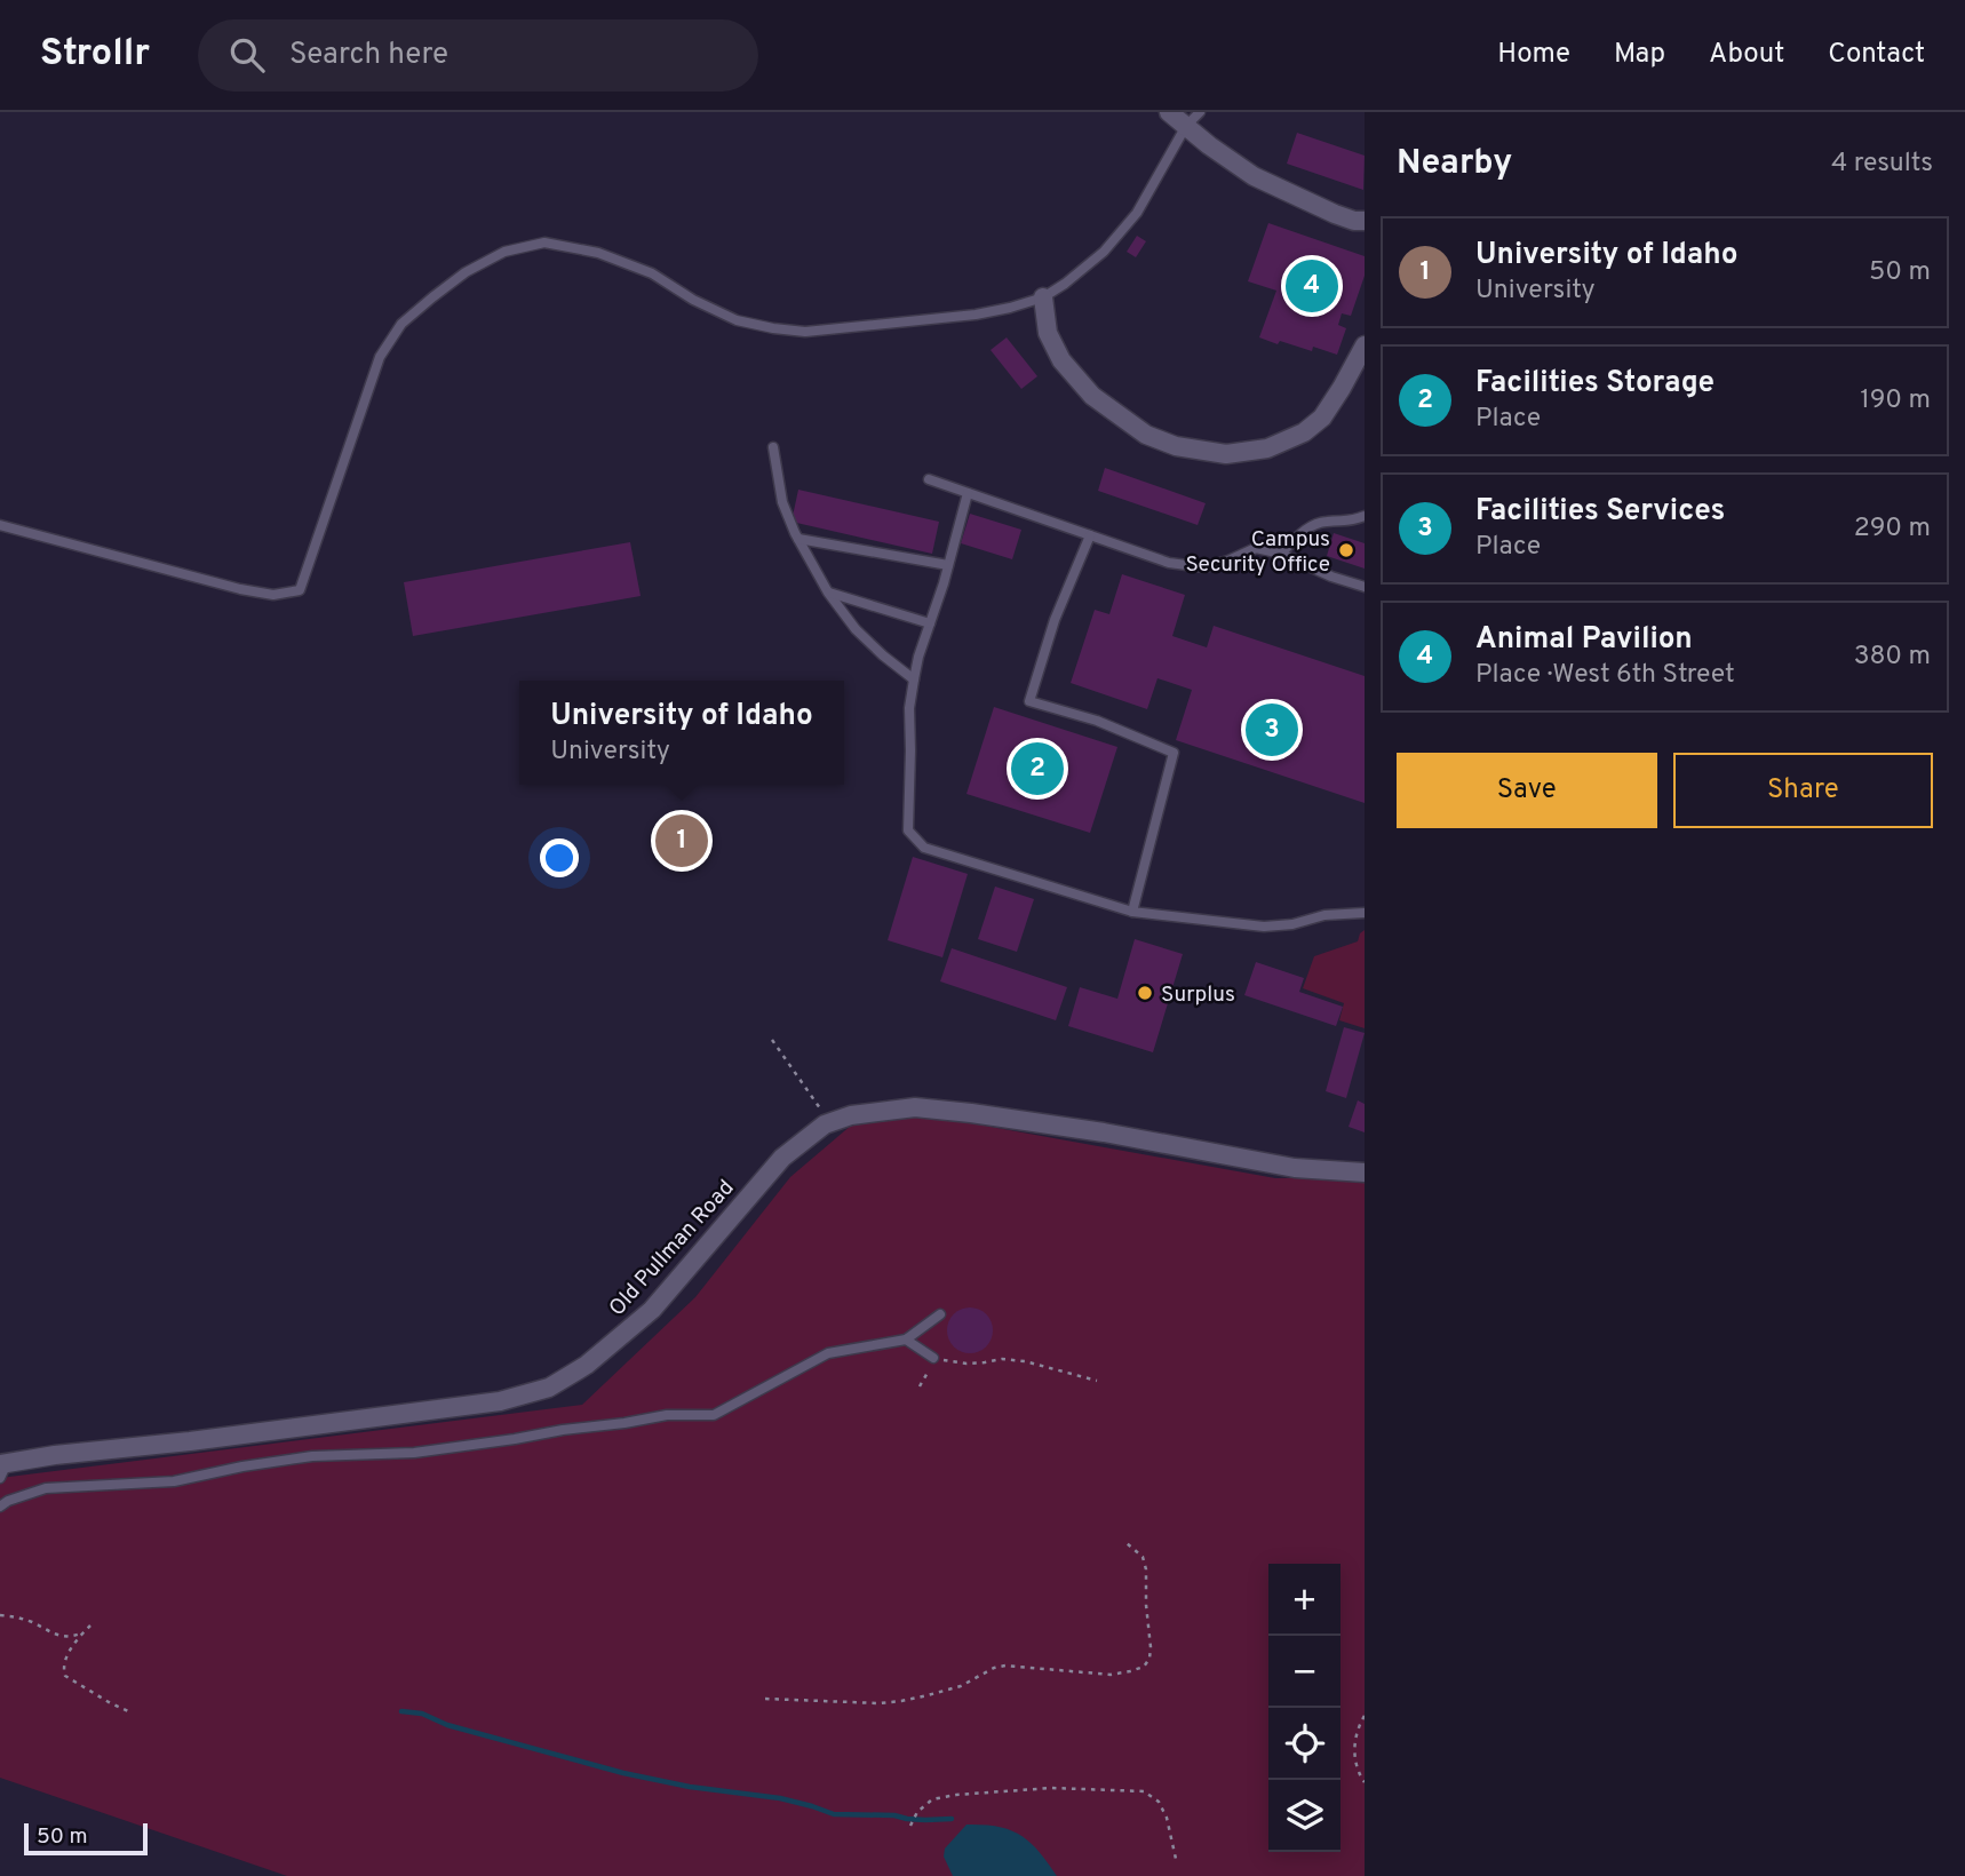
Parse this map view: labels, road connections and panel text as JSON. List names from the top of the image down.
{
  "streets": {
    "street": ["Old Pullman Road"]
  },
  "places": ["Campus Security Office", "Surplus"],
  "scale_bar": "50 m",
  "page": {
    "header": "Strollr",
    "search": "Search here",
    "nav": [
      "Home",
      "Map",
      "About",
      "Contact"
    ],
    "heading": ["Nearby", "4 results"],
    "list": [
      {
        "mark": "1",
        "name": "University of Idaho",
        "note": "University",
        "value": "50 m"
      },
      {
        "mark": "2",
        "name": "Facilities Storage",
        "note": "Place",
        "value": "190 m"
      },
      {
        "mark": "3",
        "name": "Facilities Services",
        "note": "Place",
        "value": "290 m"
      },
      {
        "mark": "4",
        "name": "Animal Pavilion",
        "note": "Place · West 6th Street",
        "value": "380 m"
      }
    ],
    "pins": [
      "4",
      "3",
      "2",
      "1"
    ],
    "popup": ["University of Idaho", "University"],
    "buttons": ["Save", "Share"],
    "map_buttons": ["+", "−"],
    "scale": "50 m"
  }
}
